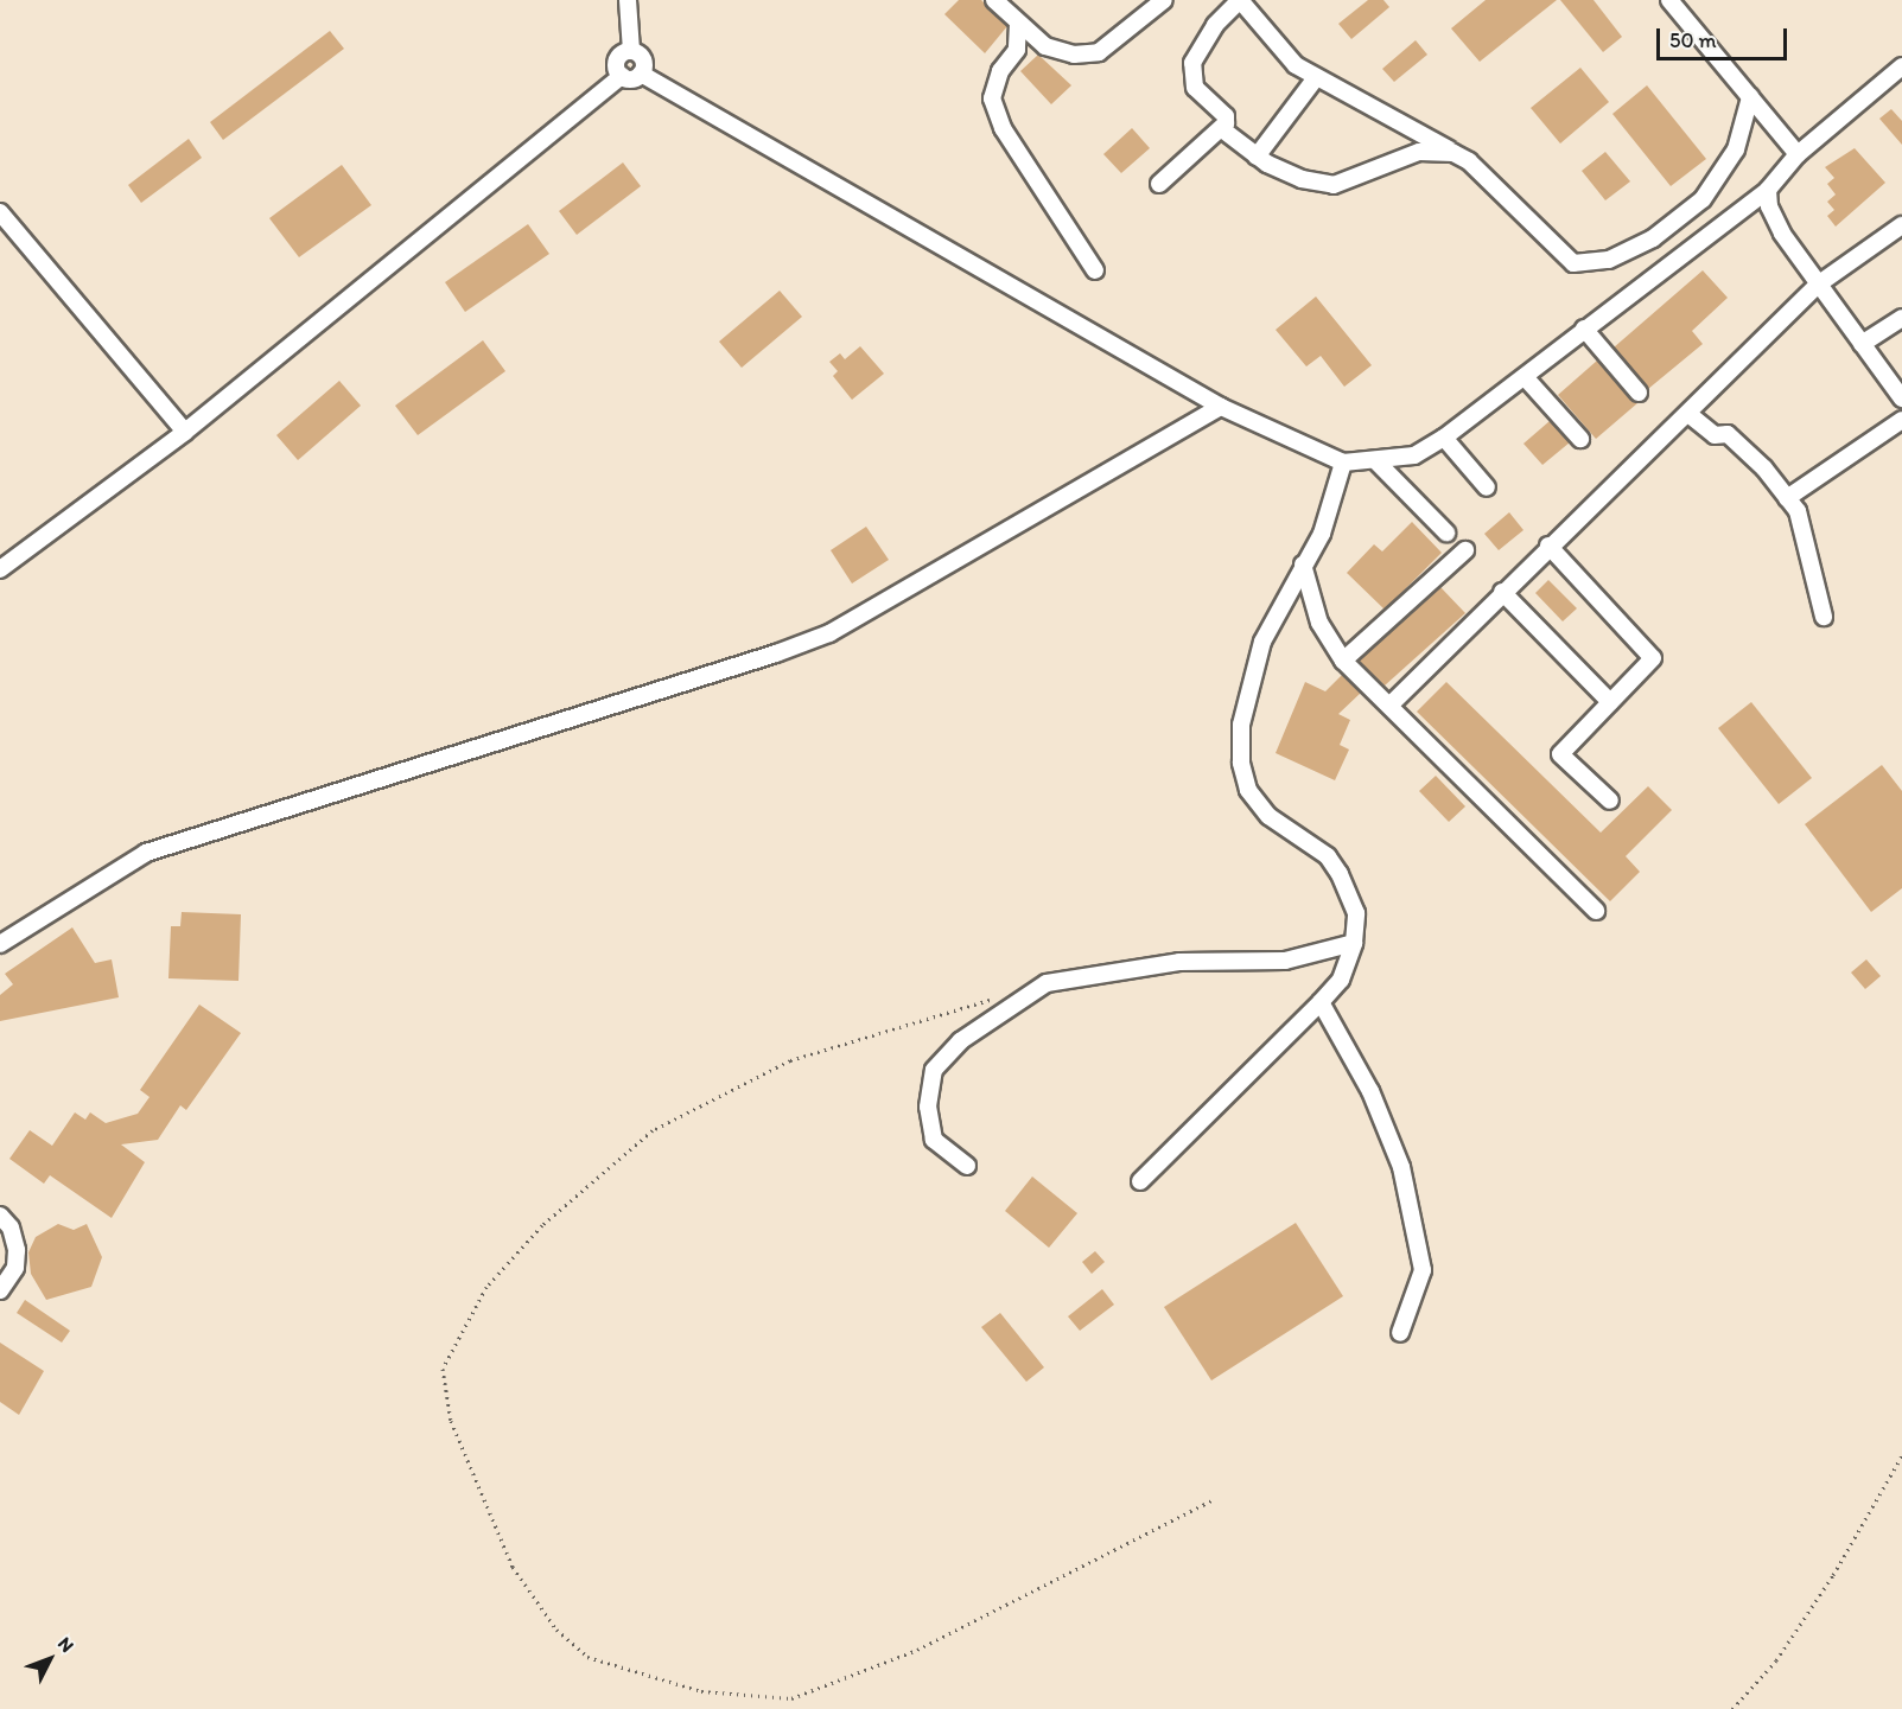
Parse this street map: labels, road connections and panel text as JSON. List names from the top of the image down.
{
  "scale_bar": "50 m",
  "north": "top right"
}
